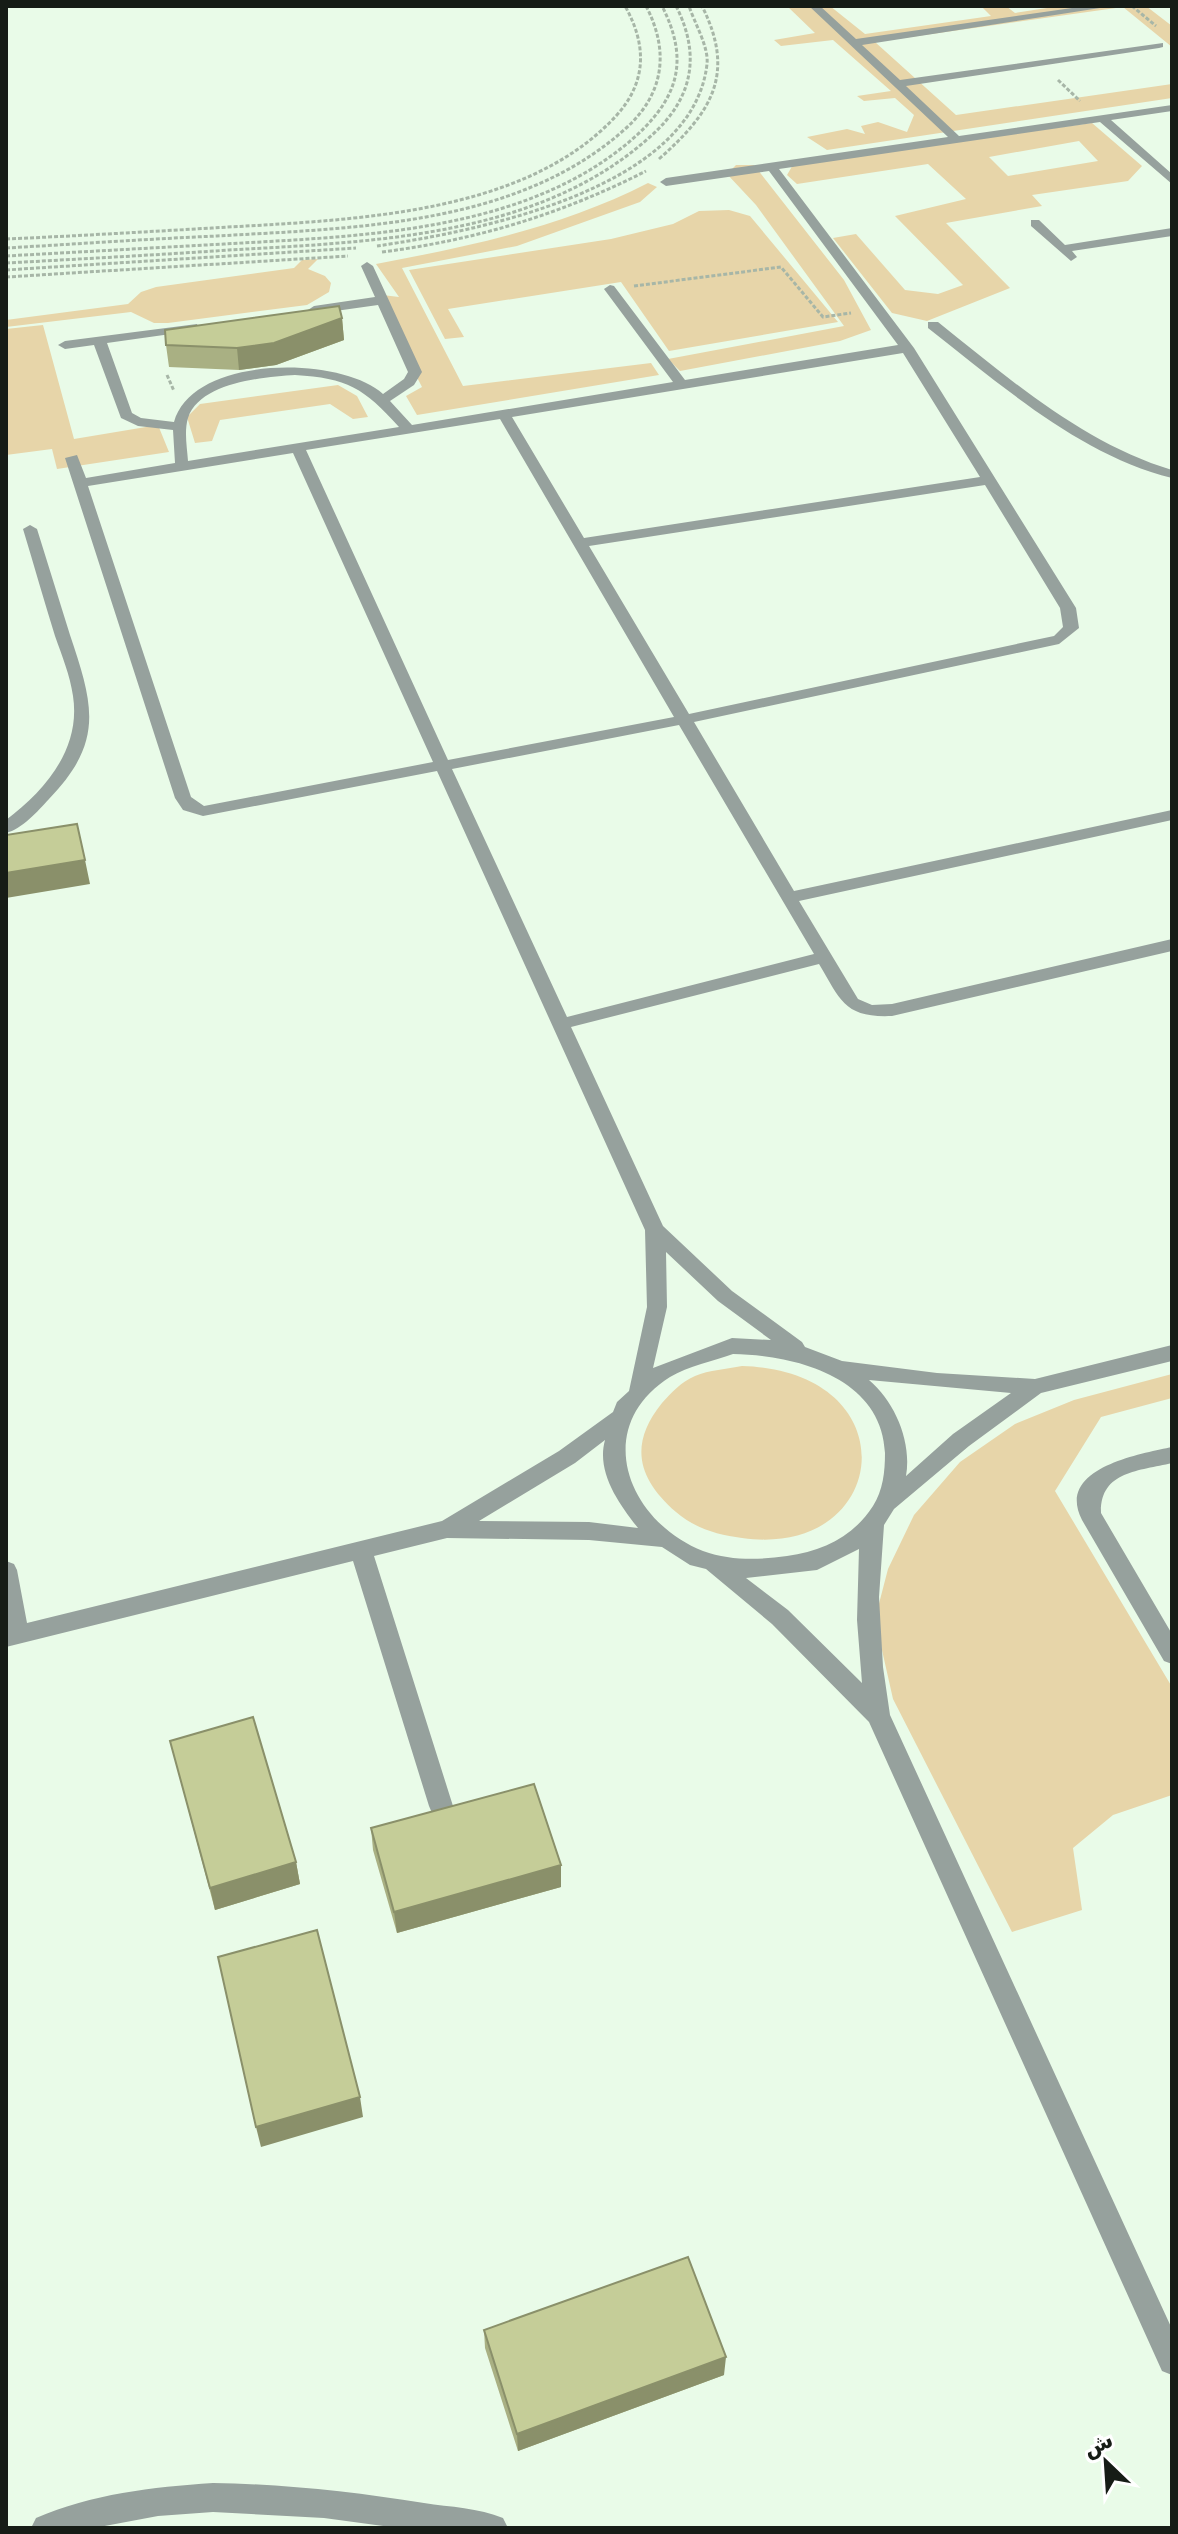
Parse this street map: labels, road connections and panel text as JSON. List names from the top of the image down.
{
  "north": "top left"
}
